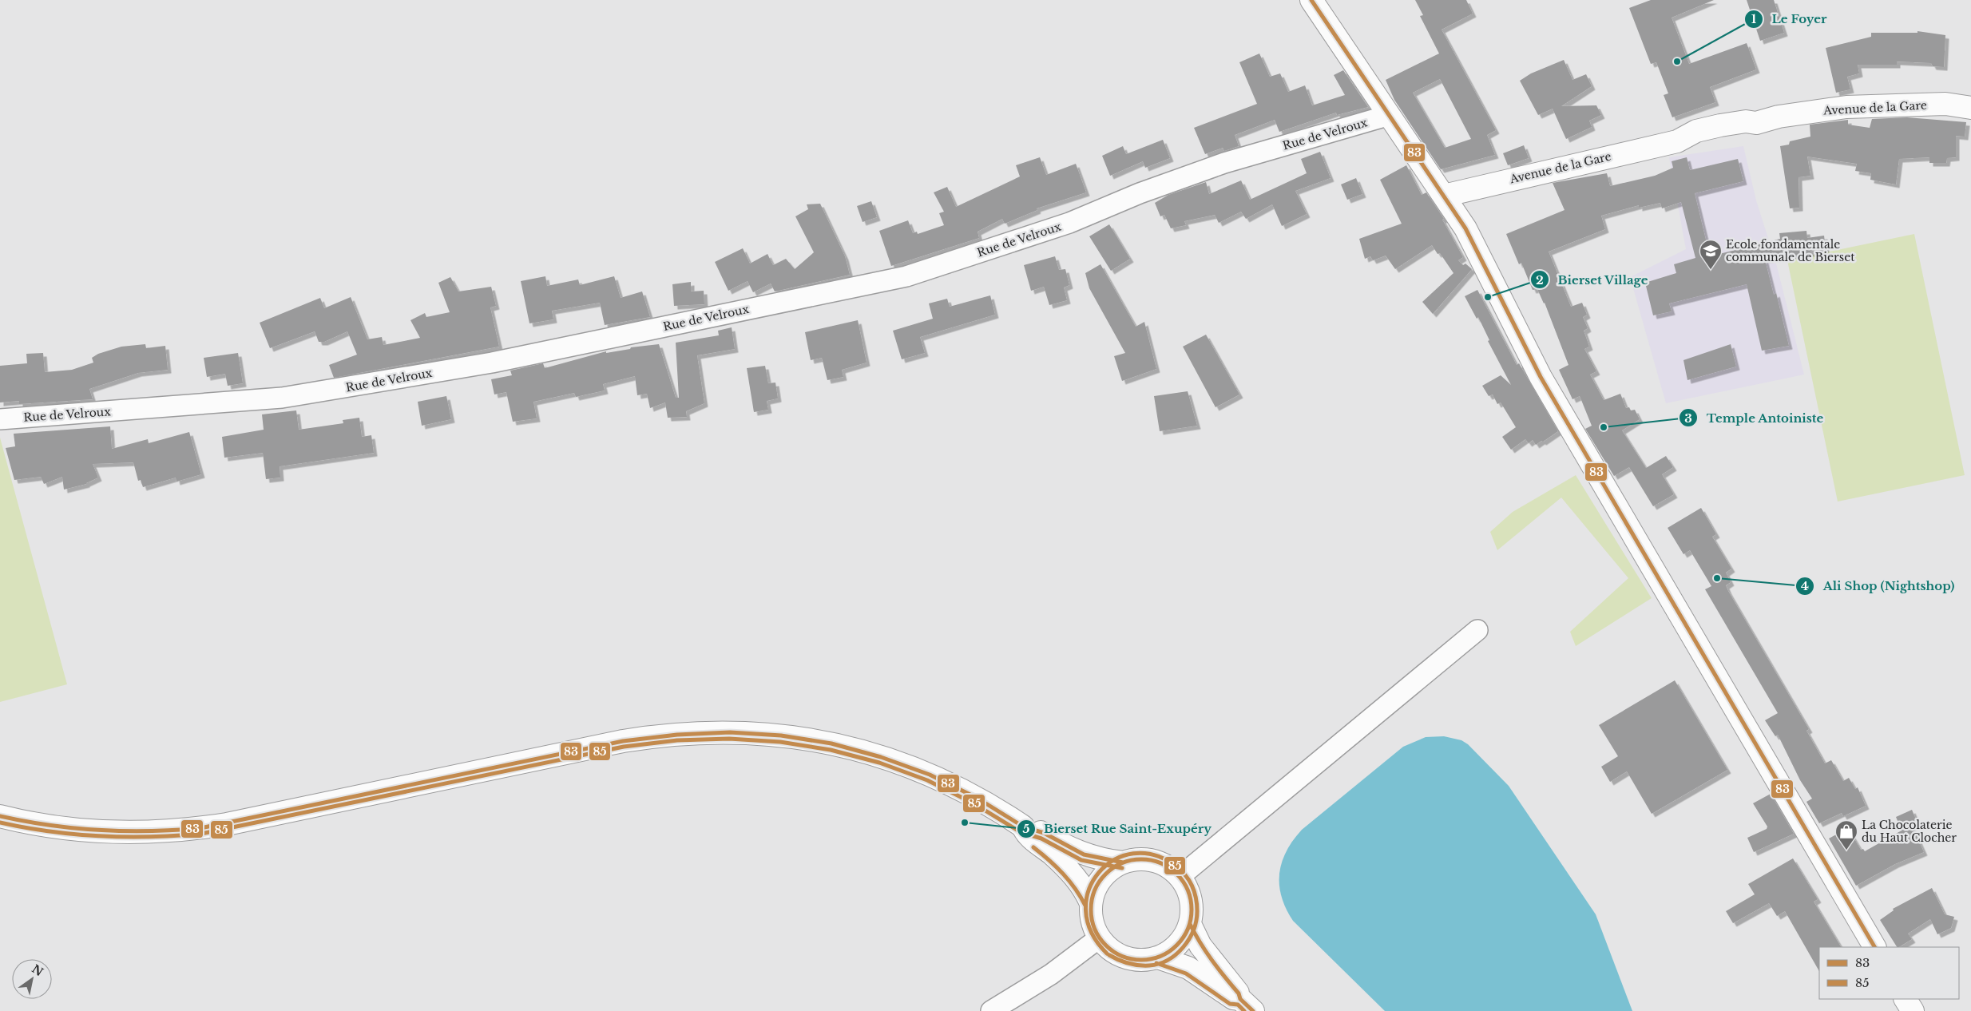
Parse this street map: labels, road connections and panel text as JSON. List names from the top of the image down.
{
  "streets": {
    "street": ["Avenue de la Gare", "Rue de Velroux"]
  },
  "places": {
    "other": [
      "Le Foyer",
      "Bierset Village",
      "Temple Antoiniste",
      "Ali Shop (Nightshop)",
      "Bierset Rue Saint-Exupéry"
    ],
    "school or university": ["Ecole fondamentale communale de Bierset"],
    "shop": ["La Chocolaterie du Haut Clocher"]
  },
  "lines": ["transit line 83", "transit line 85"],
  "legend": ["83", "85"],
  "north": "top right"
}
